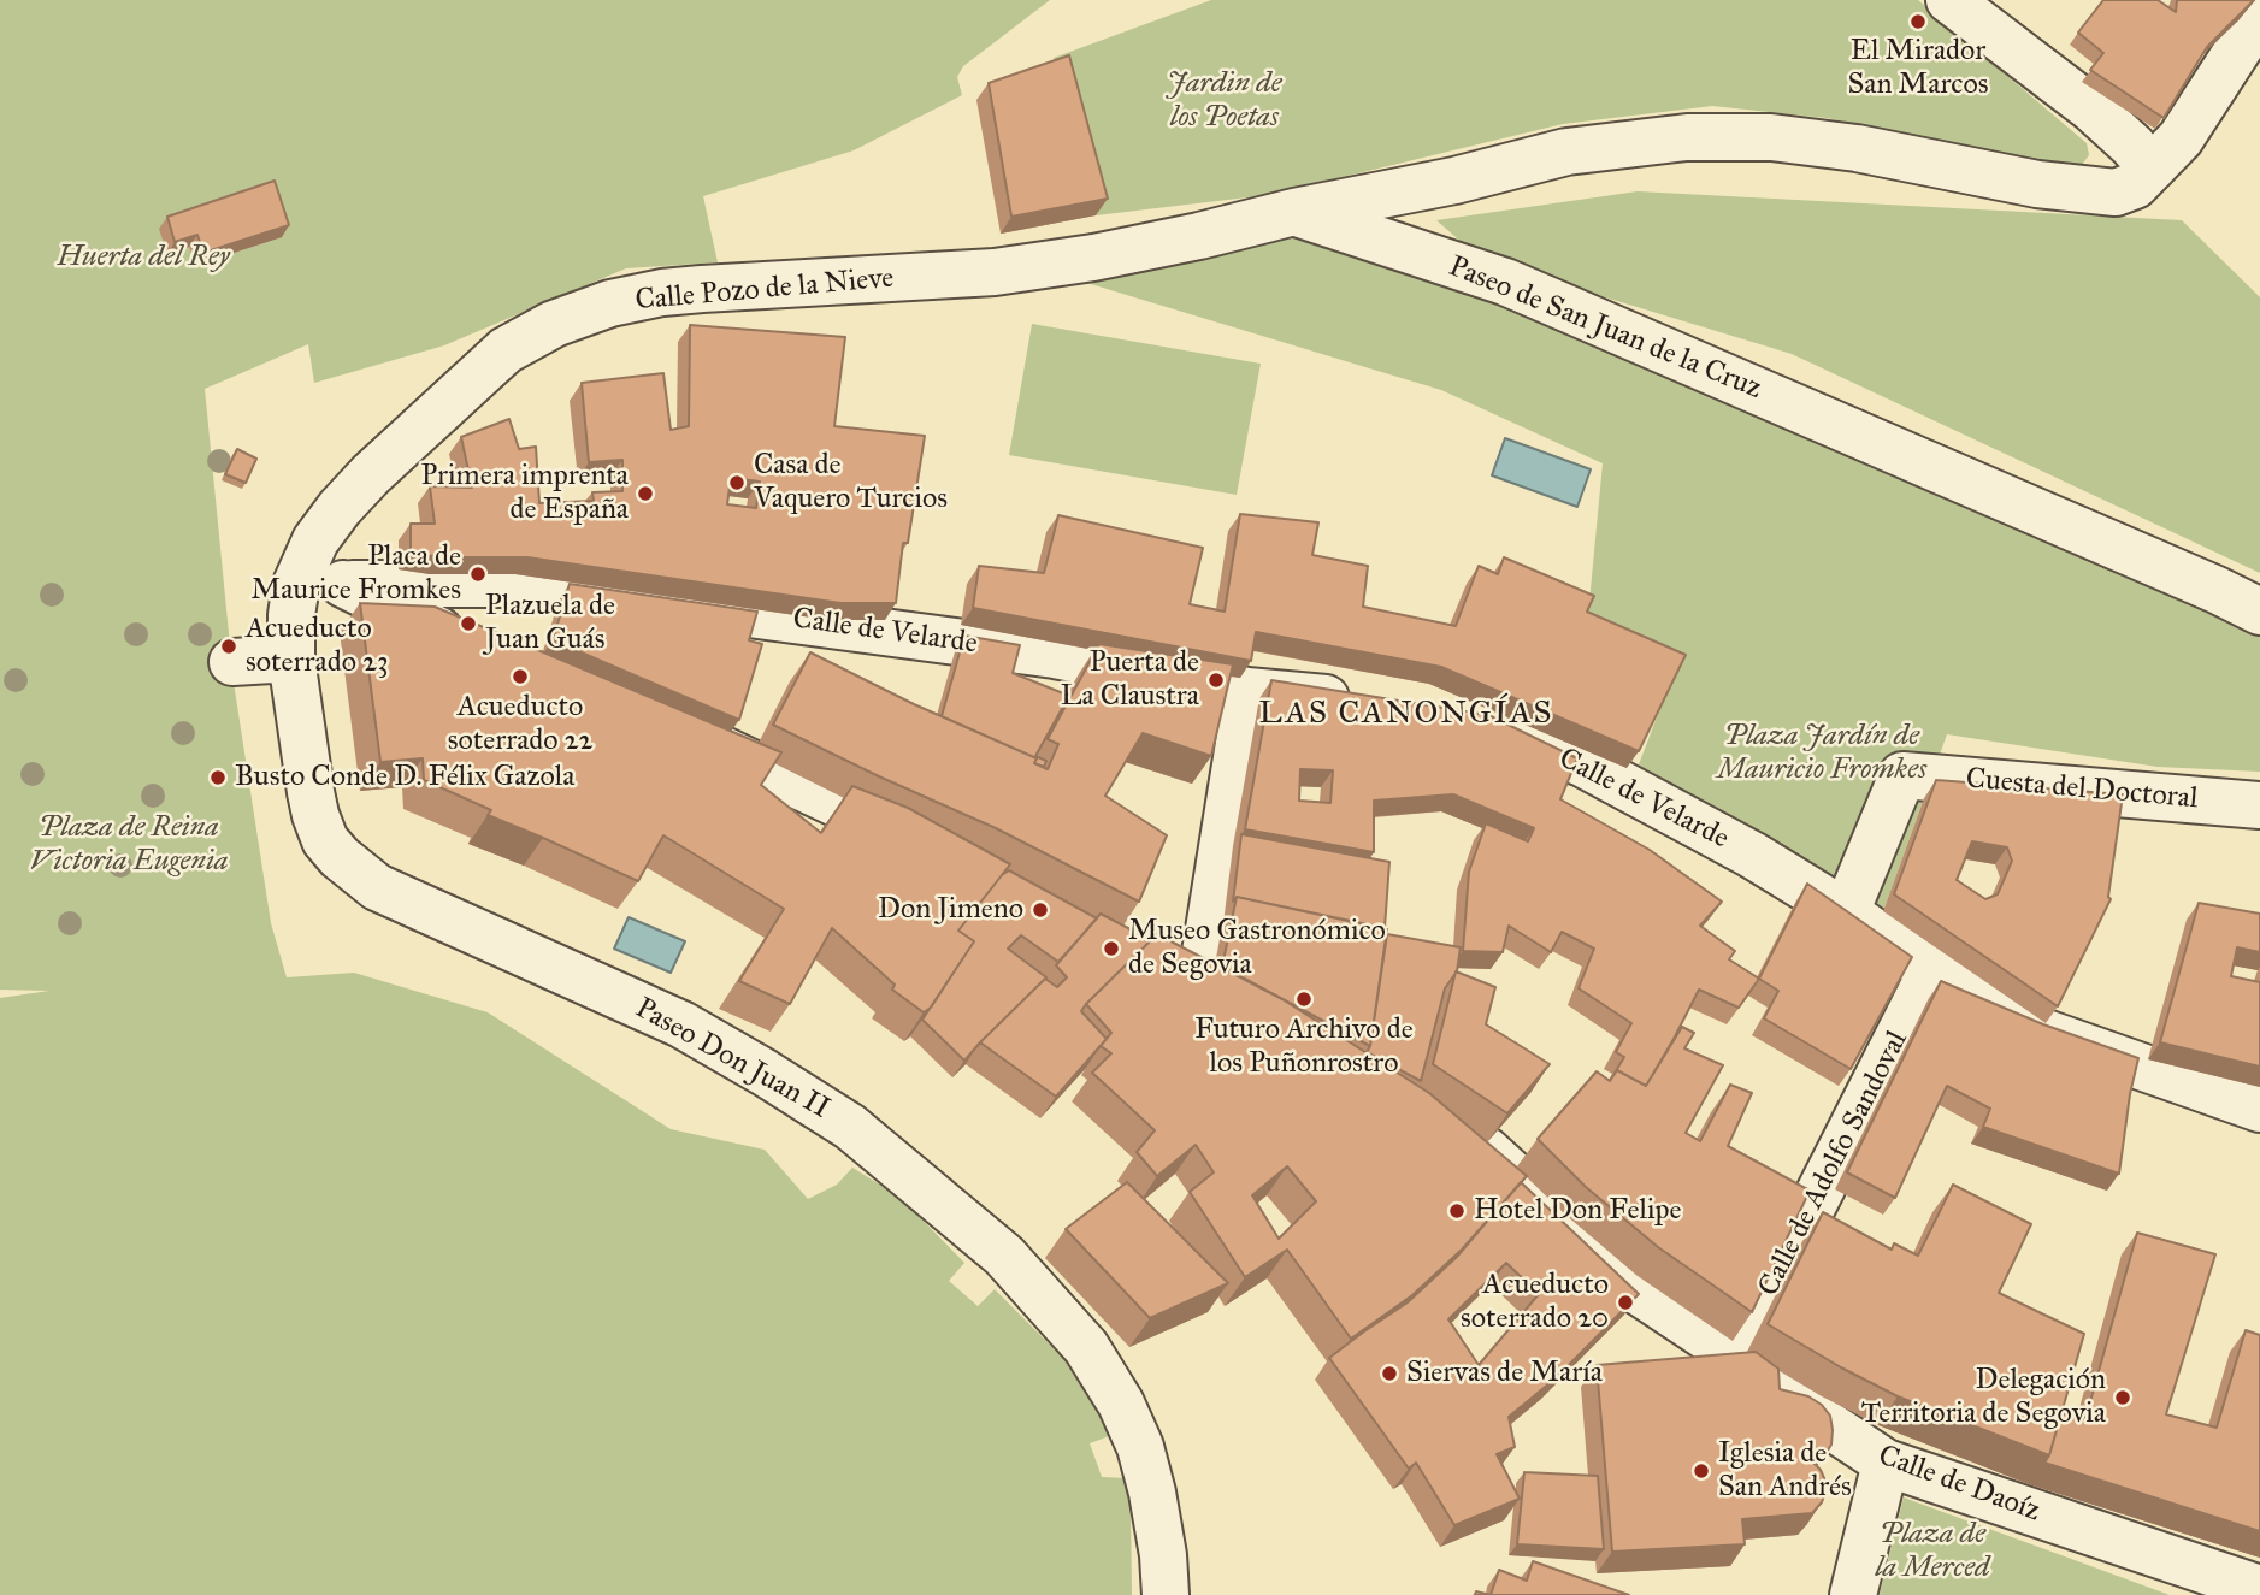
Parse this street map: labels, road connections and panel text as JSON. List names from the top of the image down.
{
  "streets": {
    "street": [
      "Calle Pozo de la Nieve",
      "Paseo de San Juan de la Cruz",
      "Calle de Velarde",
      "Cuesta del Doctoral",
      "Paseo Don Juan II",
      "Calle de Adolfo Sandoval",
      "Calle de Daoíz"
    ]
  },
  "crossings": [
    ["Calle Pozo de la Nieve", "Paseo de San Juan de la Cruz"],
    ["Calle Pozo de la Nieve", "Paseo Don Juan II"],
    ["Calle de Velarde", "Cuesta del Doctoral"],
    ["Calle de Velarde", "Calle de Adolfo Sandoval"],
    ["Calle de Adolfo Sandoval", "Calle de Daoíz"]
  ],
  "districts": ["LAS CANONGÍAS"],
  "parks": [
    "Jardin de los Poetas",
    "Huerta del Rey",
    "Plaza Jardín de Mauricio Fromkes",
    "Plaza de Reina Victoria Eugenia",
    "Plaza de la Merced"
  ],
  "places": [
    "El Mirador San Marcos",
    "Casa de Vaquero Turcios",
    "Primera imprenta de España",
    "Placa de Maurice Fromkes",
    "Plazuela de Juan Guás",
    "Acueducto soterrado 23",
    "Acueducto soterrado 22",
    "Puerta de La Claustra",
    "Busto Conde D. Félix Gazola",
    "Don Jimeno",
    "Museo Gastronómico de Segovia",
    "Futuro Archivo de los Puñonrostro",
    "Hotel Don Felipe",
    "Acueducto soterrado 20",
    "Siervas de María",
    "Delegación Territoria de Segovia",
    "Iglesia de San Andrés"
  ]
}
